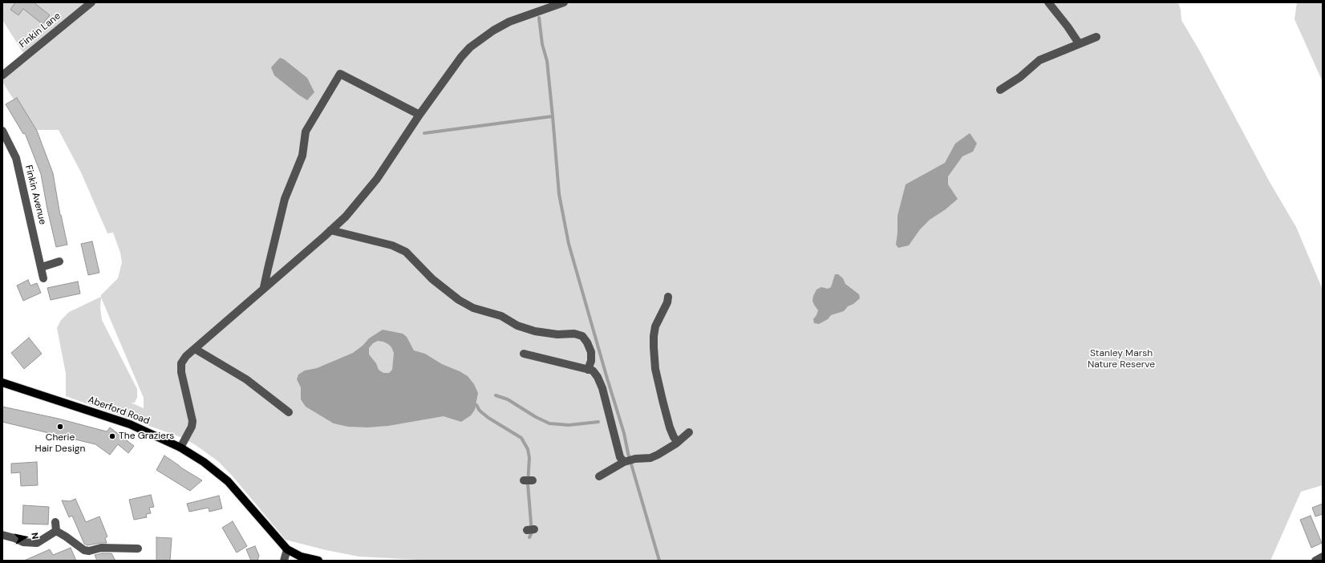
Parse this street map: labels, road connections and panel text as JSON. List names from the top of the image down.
{
  "streets": {
    "main road": ["Aberford Road"],
    "street": ["Finkin Lane", "Finkin Avenue"]
  },
  "parks": ["Stanley Marsh Nature Reserve"],
  "places": ["Cherie Hair Design", "The Graziers"],
  "north": "right"
}
